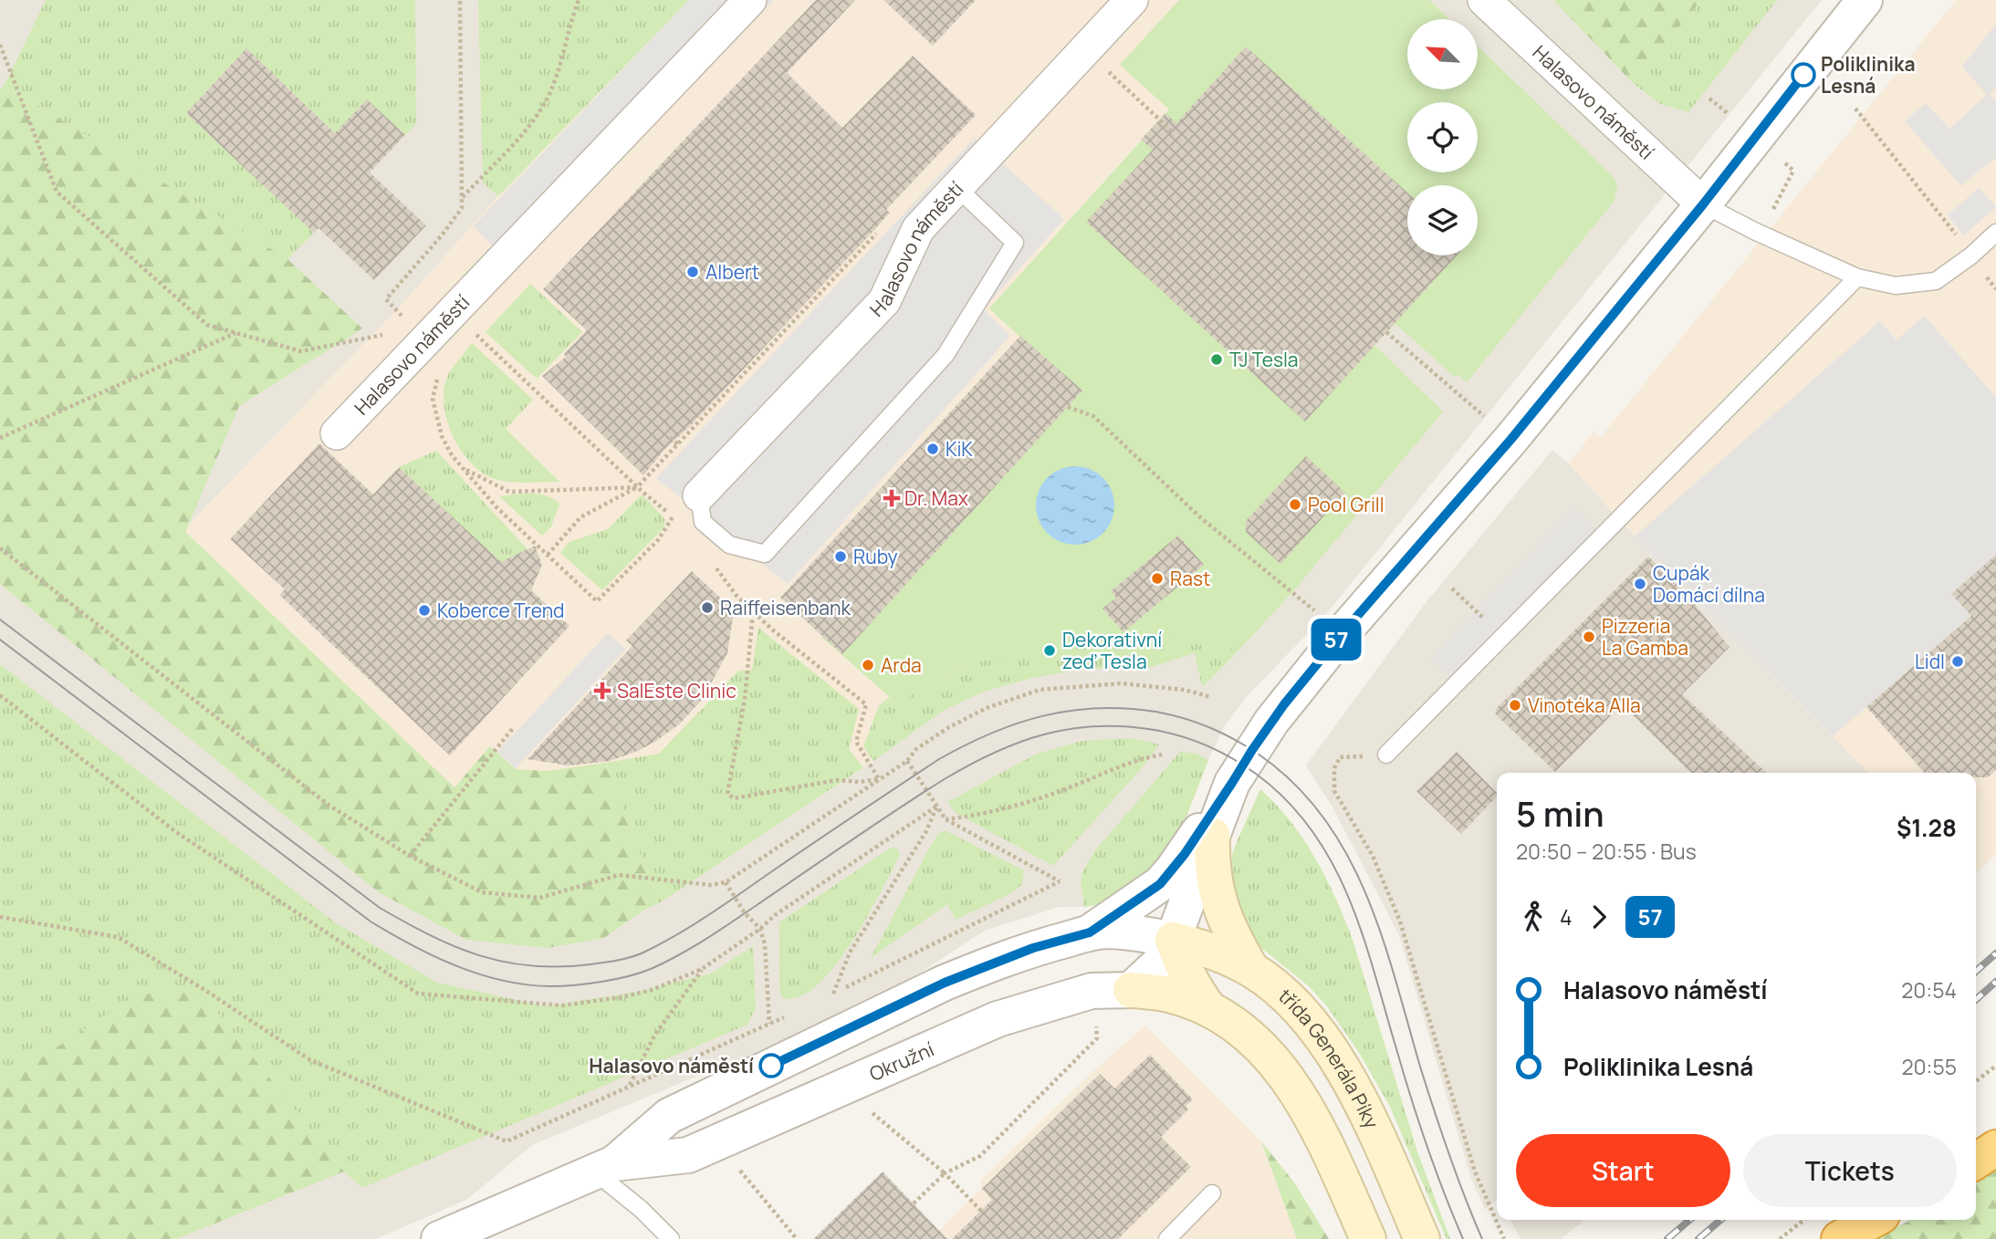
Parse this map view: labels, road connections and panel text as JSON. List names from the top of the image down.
{
  "streets": {
    "main road": ["třída Generála Píky"],
    "street": ["Halasovo náměstí", "Okružní"]
  },
  "crossings": [
    ["Okružní", "třída Generála Píky"]
  ],
  "places": {
    "other": [
      "Poliklinika Lesná",
      "Albert",
      "TJ Tesla",
      "KiK",
      "Pool Grill",
      "Ruby",
      "Rast",
      "Cupák Domácí dílna",
      "Raiffeisenbank",
      "Koberce Trend",
      "Pizzeria La Gamba",
      "Dekorativní zeď Tesla",
      "Lidl",
      "Arda",
      "Vinotéka Alla",
      "Halasovo náměstí"
    ],
    "health": ["Dr. Max", "SalEste Clinic"]
  },
  "lines": ["bus line 57"],
  "north": "top left",
  "page": {
    "on_map": "57",
    "heading": ["5 min", "20:50 – 20:55 · Bus", "$1.28"],
    "legs": ["4", "57"],
    "list": [
      {
        "name": "Halasovo náměstí",
        "value": "20:54"
      },
      {
        "name": "Poliklinika Lesná",
        "value": "20:55"
      }
    ],
    "buttons": ["Start", "Tickets"]
  }
}
